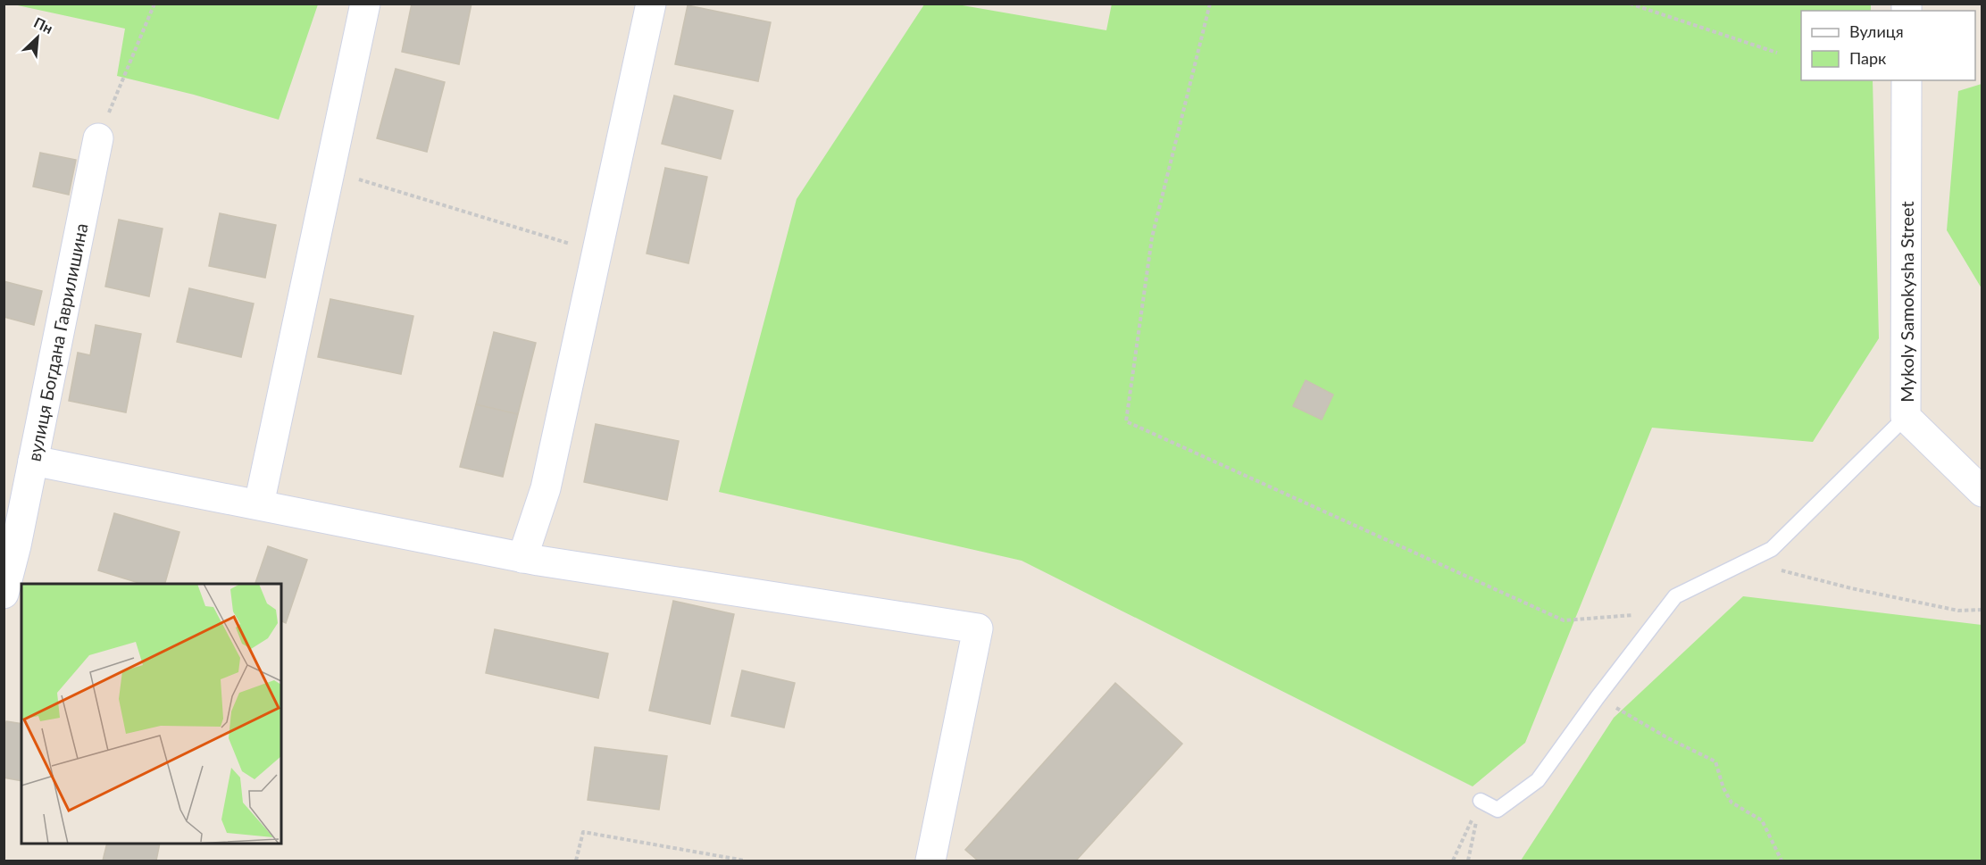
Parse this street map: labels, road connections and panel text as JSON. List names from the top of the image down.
{
  "streets": {
    "street": ["Mykoly Samokysha Street", "вулиця Богдана Гаврилишина"]
  },
  "legend": ["Вулиця", "Парк"],
  "north": "top right"
}
